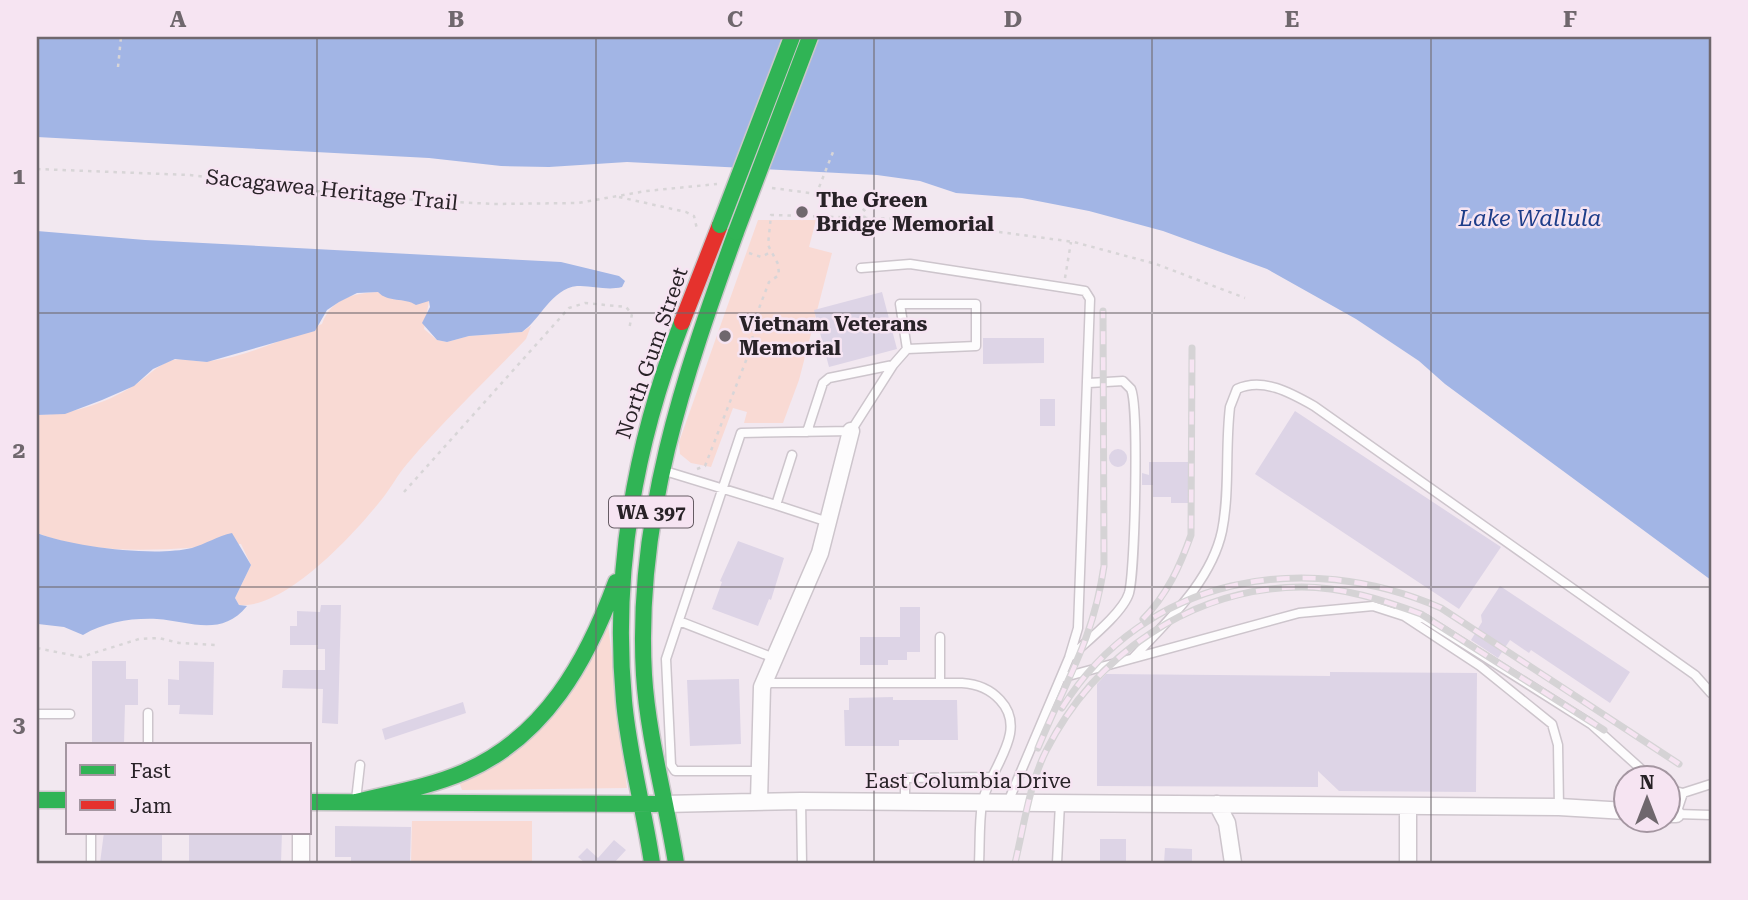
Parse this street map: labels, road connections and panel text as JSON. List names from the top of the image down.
{
  "streets": {
    "main road": ["North Gum Street", "WA 397", "East Columbia Drive"],
    "path": ["Sacagawea Heritage Trail"]
  },
  "crossings": [
    ["North Gum Street", "East Columbia Drive"]
  ],
  "water": ["Lake Wallula"],
  "places": ["The Green Bridge Memorial", "Vietnam Veterans Memorial"],
  "legend": ["Fast", "Jam"],
  "north": "top",
  "grid": {
    "columns": [
      "A",
      "B",
      "C",
      "D",
      "E",
      "F"
    ],
    "rows": ["1", "2", "3"]
  }
}
